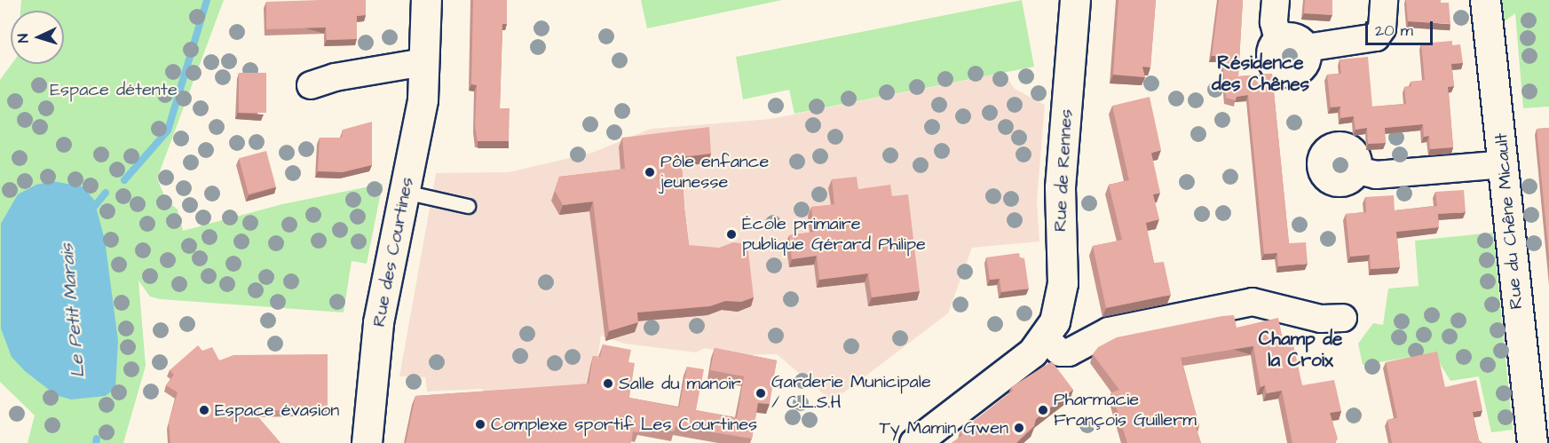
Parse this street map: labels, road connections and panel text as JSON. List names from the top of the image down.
{
  "streets": {
    "street": ["Rue de Rennes", "Rue du Chêne Micault", "Rue des Courtines"]
  },
  "districts": ["Résidence des Chênes", "Champ de la Croix"],
  "water": ["Le Petit Marais"],
  "parks": ["Espace détente"],
  "places": [
    "Pôle enfance jeunesse",
    "École primaire publique Gérard Philipe",
    "Salle du manoir",
    "Garderie Municipale / C.L.S.H",
    "Espace évasion",
    "Pharmacie François Guillerm",
    "Complexe sportif Les Courtines",
    "Ty Mamin Gwen"
  ],
  "scale_bar": "20 m",
  "north": "left"
}
